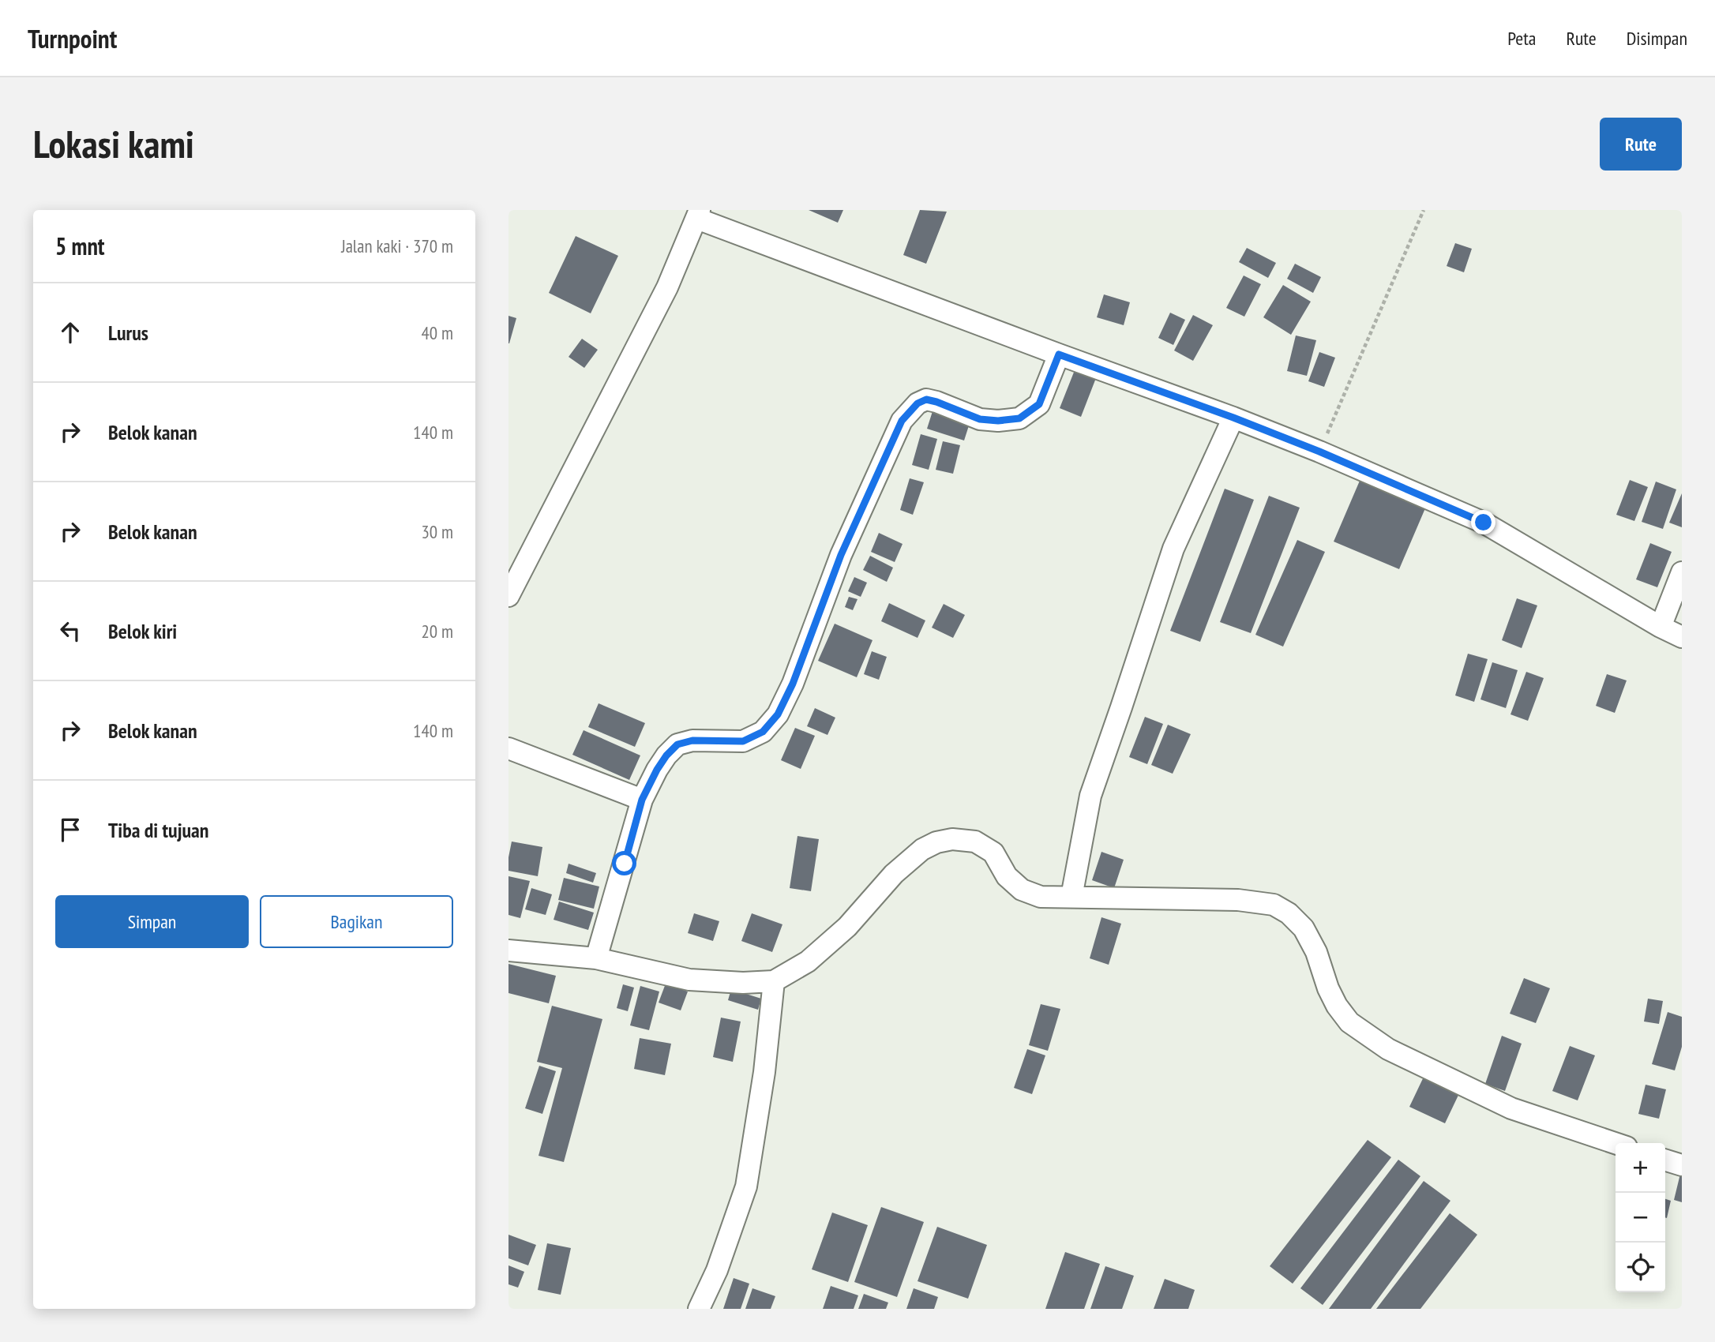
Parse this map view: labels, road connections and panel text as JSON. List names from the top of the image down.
{
  "page": {
    "header": "Turnpoint",
    "nav": ["Peta", "Rute", "Disimpan"],
    "buttons": [
      "Rute",
      ["Simpan", "Bagikan"]
    ],
    "title": "Lokasi kami",
    "heading": ["5 mnt", "Jalan kaki · 370 m"],
    "list": [
      ["Lurus", "40 m"],
      ["Belok kanan", "140 m"],
      ["Belok kanan", "30 m"],
      ["Belok kiri", "20 m"],
      ["Belok kanan", "140 m"],
      "Tiba di tujuan"
    ],
    "map_buttons": ["+", "−"]
  }
}
